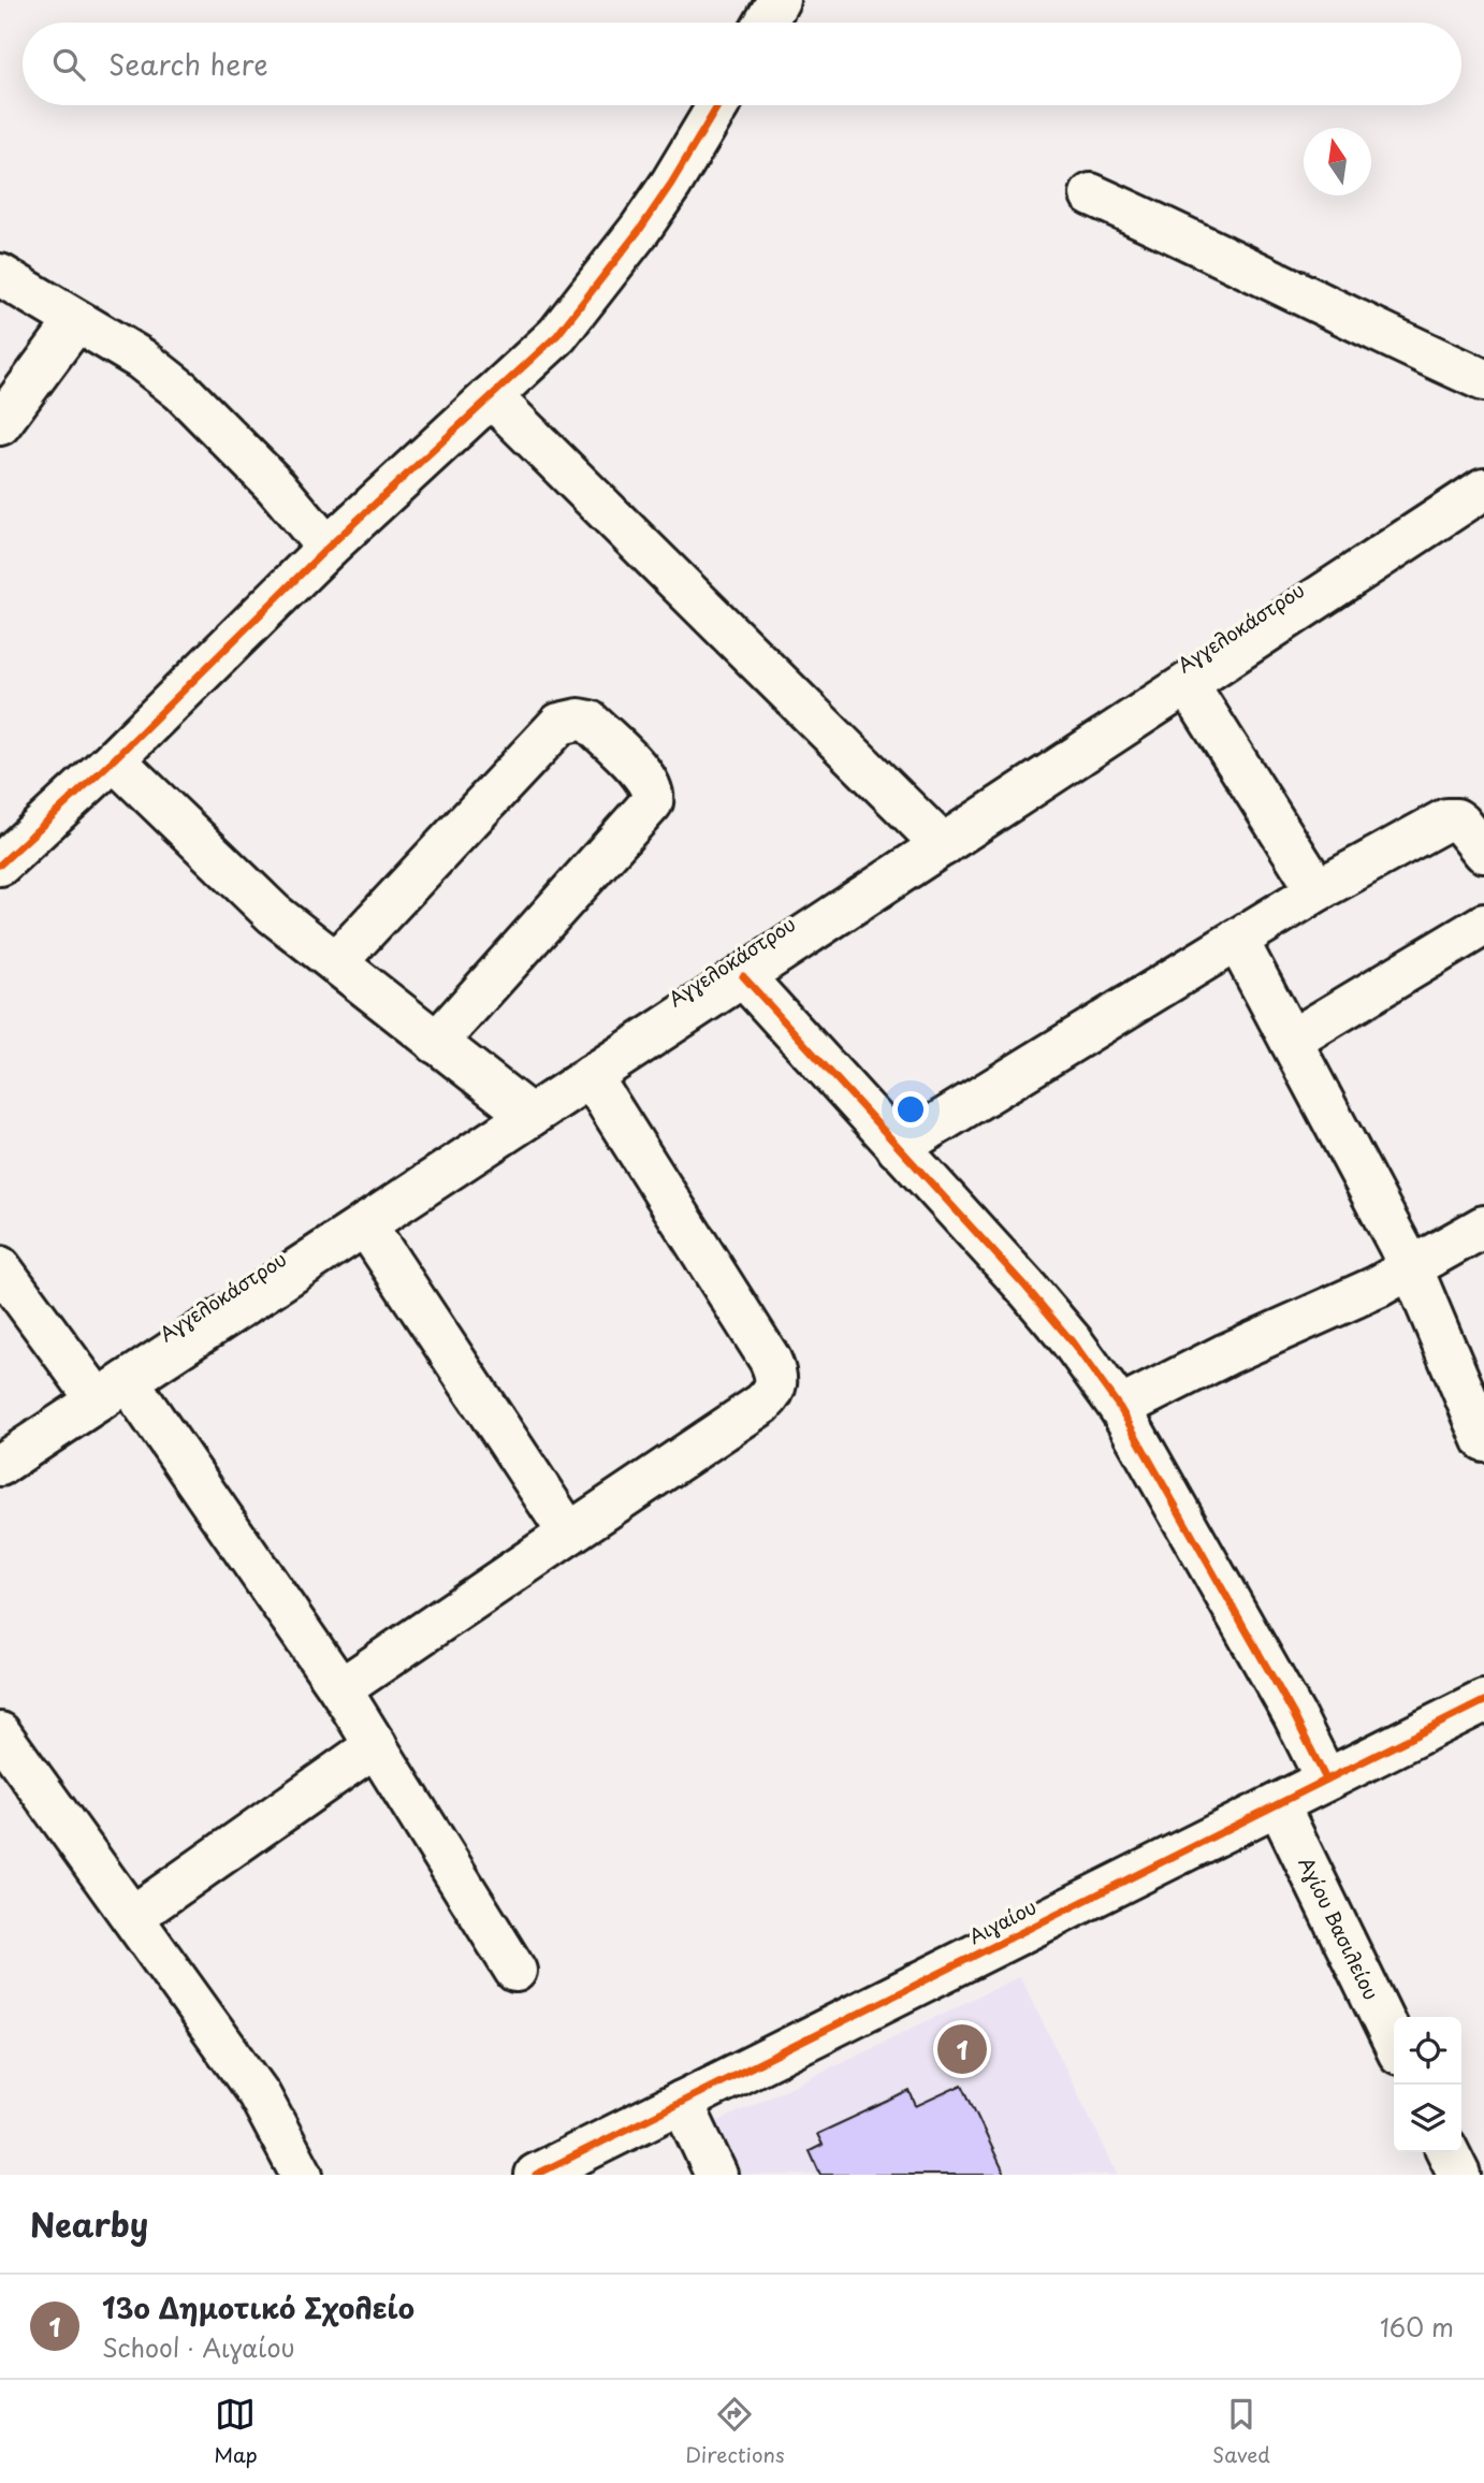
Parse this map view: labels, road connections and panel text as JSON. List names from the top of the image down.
{
  "streets": {
    "street": ["Αγγελοκάστρου", "Αιγαίου", "Αγίου Βασιλείου"]
  },
  "crossings": [
    ["Αιγαίου", "Αγίου Βασιλείου"]
  ],
  "north": "top",
  "page": {
    "search": "Search here",
    "pins": "1",
    "heading": "Nearby",
    "list": [
      {
        "mark": "1",
        "name": "13ο Δημοτικό Σχολείο",
        "note": "School · Αιγαίου",
        "value": "160 m"
      }
    ],
    "nav": ["Map", "Directions", "Saved"]
  }
}
